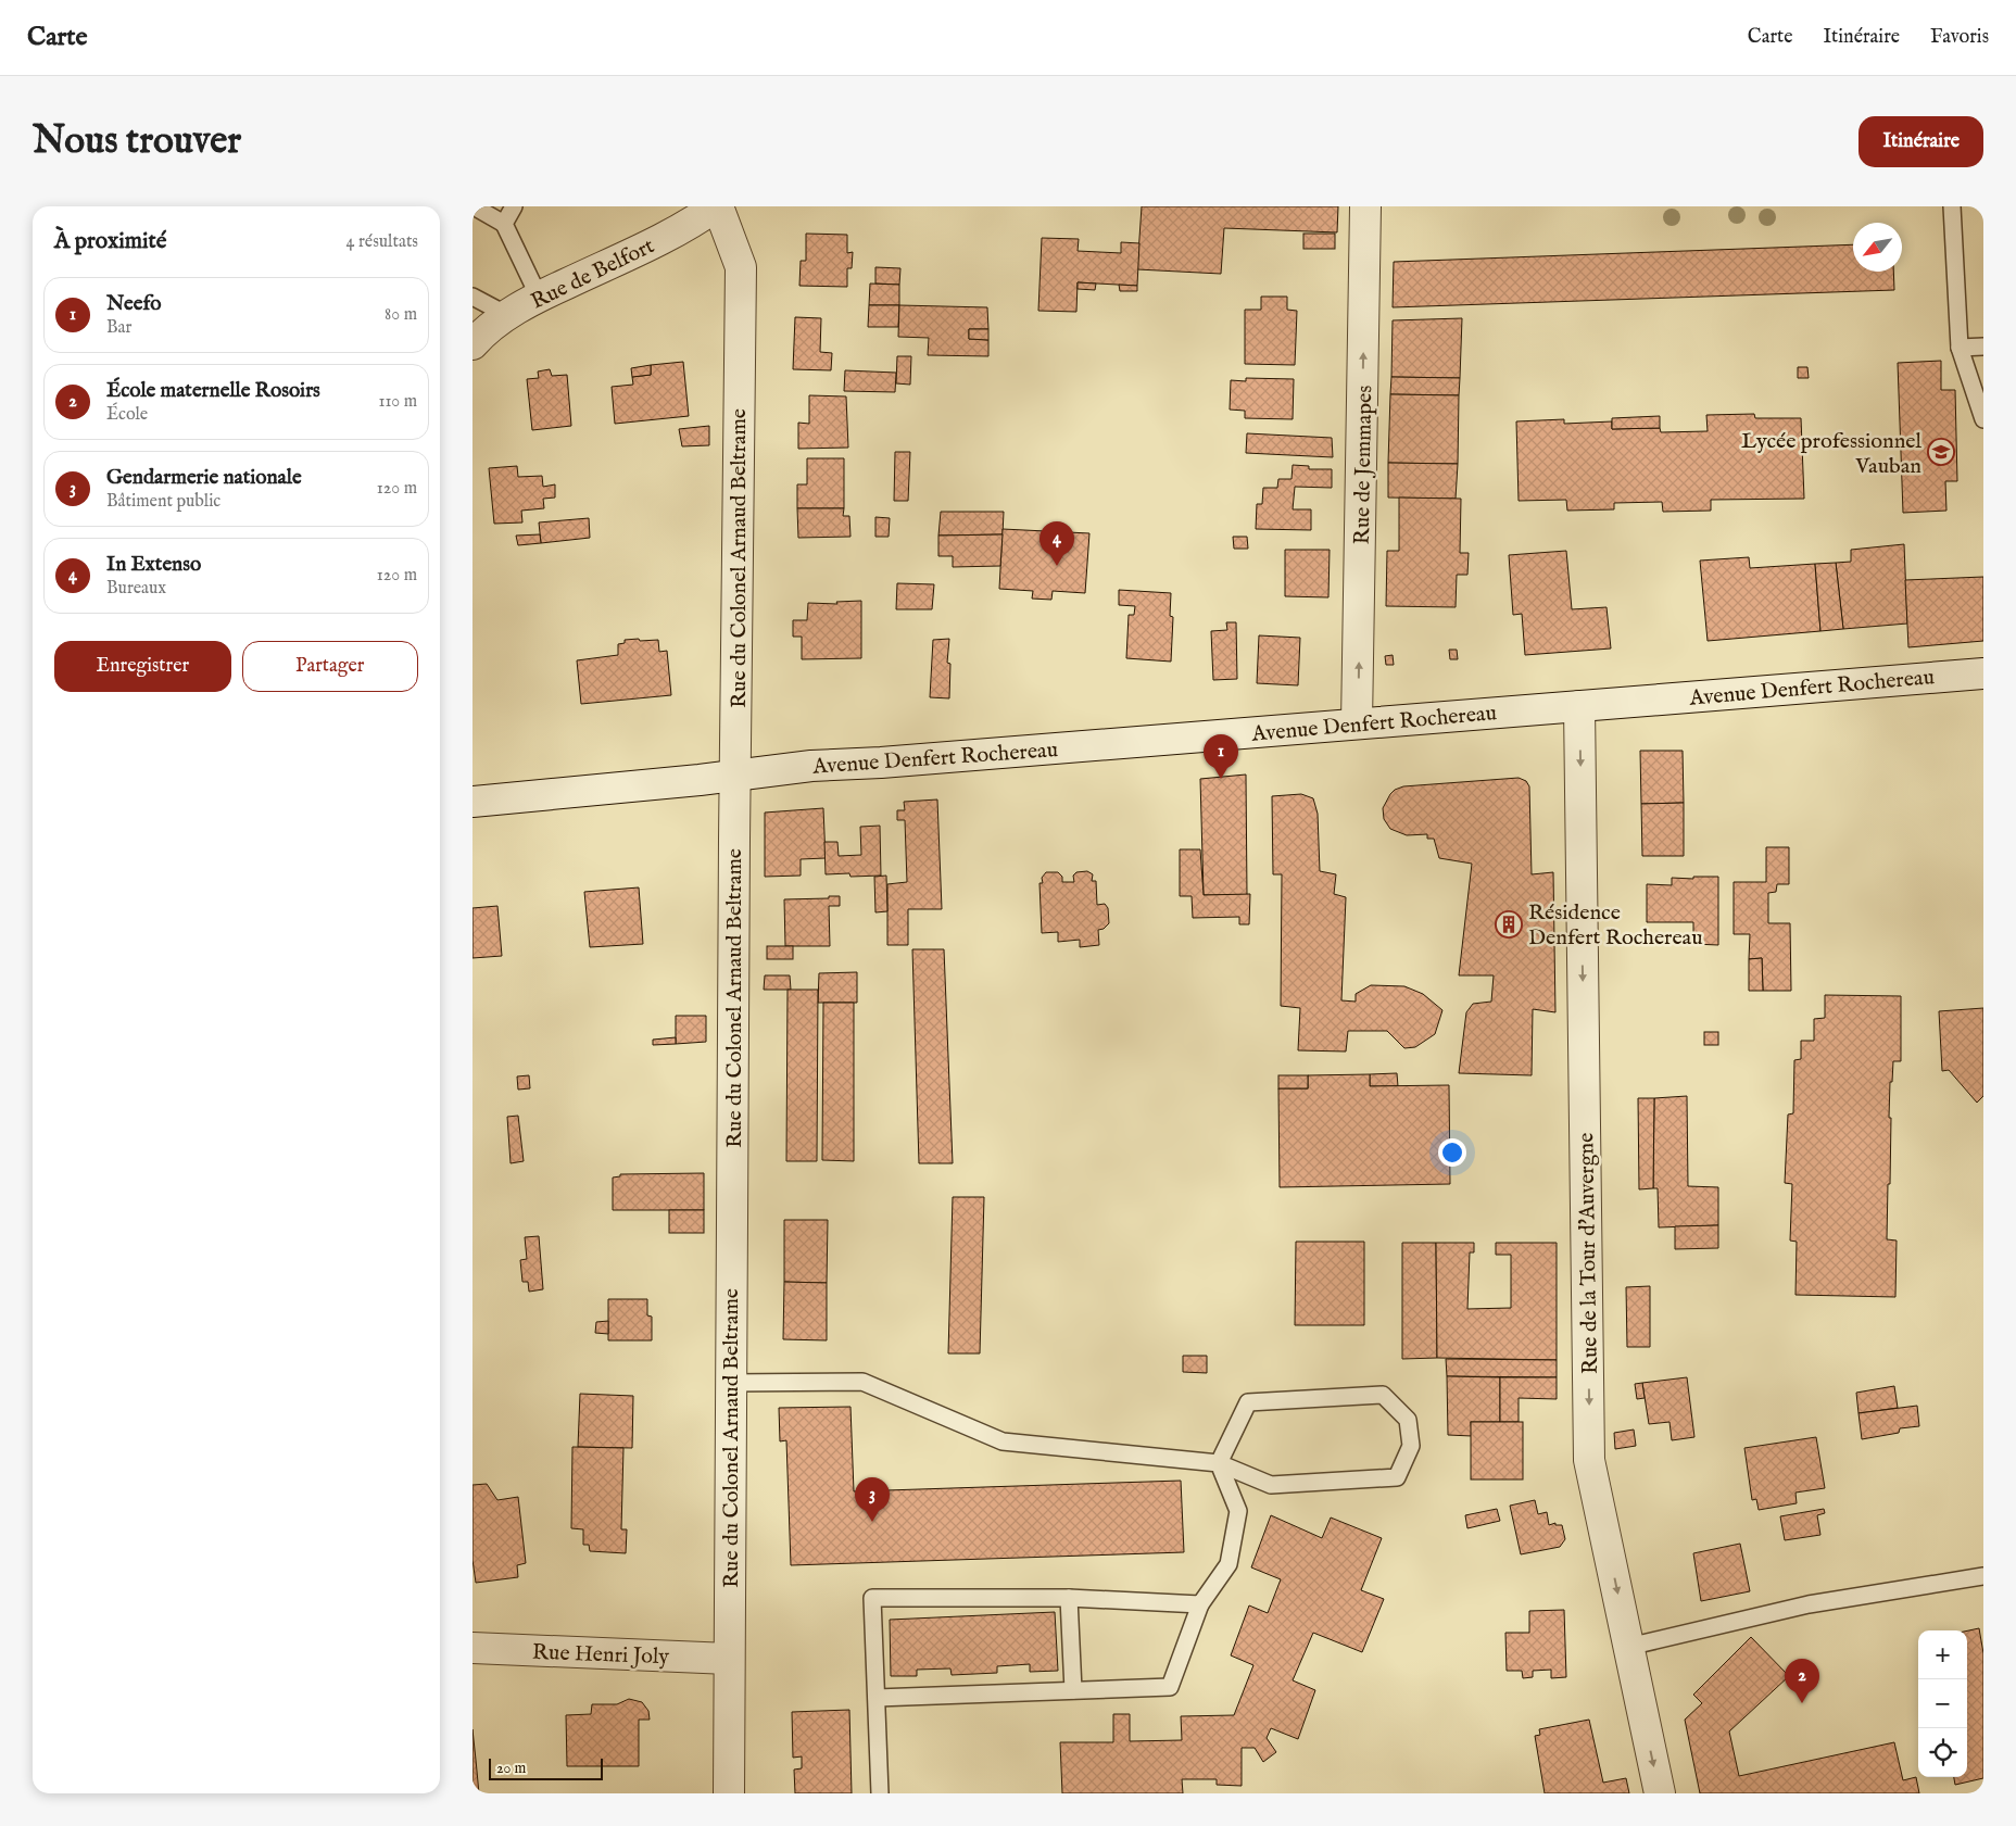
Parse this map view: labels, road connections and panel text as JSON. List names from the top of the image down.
{
  "streets": {
    "street": [
      "Rue de Belfort",
      "Rue de Jemmapes",
      "Rue du Colonel Arnaud Beltrame",
      "Avenue Denfert Rochereau",
      "Rue de la Tour d'Auvergne",
      "Rue Henri Joly"
    ]
  },
  "crossings": [
    ["Rue de Belfort", "Rue du Colonel Arnaud Beltrame"],
    ["Rue de Jemmapes", "Avenue Denfert Rochereau"],
    ["Rue du Colonel Arnaud Beltrame", "Avenue Denfert Rochereau"],
    ["Rue du Colonel Arnaud Beltrame", "Rue Henri Joly"],
    ["Avenue Denfert Rochereau", "Rue de la Tour d'Auvergne"]
  ],
  "one_way": ["Rue de Jemmapes", "Rue de la Tour d'Auvergne"],
  "places": {
    "school or university": ["Lycée professionnel Vauban"],
    "building": ["Résidence Denfert Rochereau"]
  },
  "scale_bar": "20 m",
  "north": "bottom left",
  "page": {
    "header": "Carte",
    "nav": ["Carte", "Itinéraire", "Favoris"],
    "buttons": [
      "Itinéraire",
      ["Enregistrer", "Partager"]
    ],
    "title": "Nous trouver",
    "heading": ["À proximité", "4 résultats"],
    "list": [
      {
        "mark": "1",
        "name": "Neefo",
        "note": "Bar",
        "value": "80 m"
      },
      {
        "mark": "2",
        "name": "École maternelle Rosoirs",
        "note": "École",
        "value": "110 m"
      },
      {
        "mark": "3",
        "name": "Gendarmerie nationale",
        "note": "Bâtiment public",
        "value": "120 m"
      },
      {
        "mark": "4",
        "name": "In Extenso",
        "note": "Bureaux",
        "value": "120 m"
      }
    ],
    "pins": [
      "4",
      "1",
      "3",
      "2"
    ],
    "map_buttons": ["+", "−"],
    "scale": "20 m"
  }
}
